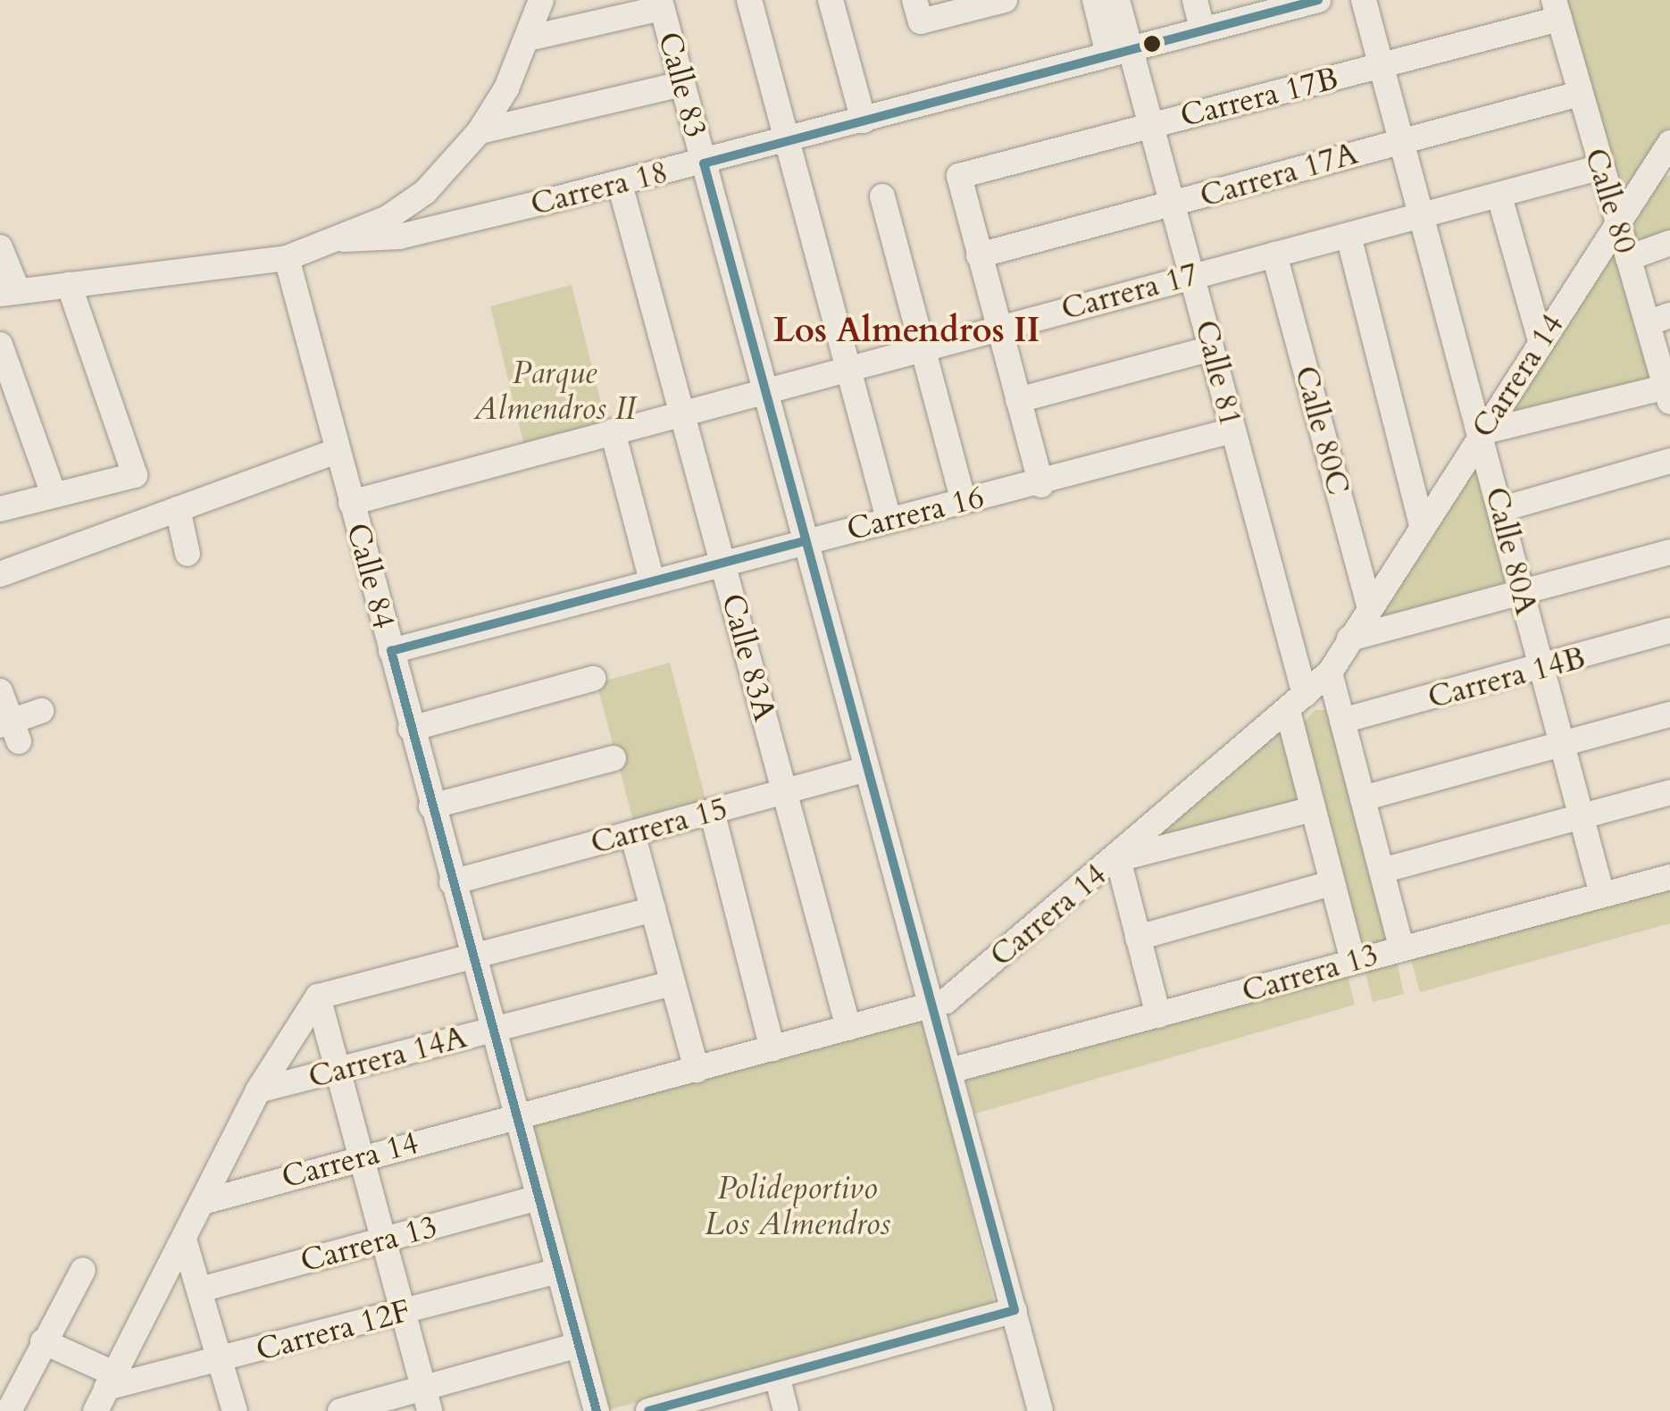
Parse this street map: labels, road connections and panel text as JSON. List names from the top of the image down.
{
  "streets": {
    "street": [
      "Calle 83",
      "Carrera 17B",
      "Carrera 17A",
      "Carrera 18",
      "Calle 80",
      "Carrera 17",
      "Calle 81",
      "Carrera 14",
      "Calle 80C",
      "Carrera 16",
      "Calle 80A",
      "Calle 84",
      "Calle 83A",
      "Carrera 14B",
      "Carrera 15",
      "Carrera 13",
      "Carrera 14A",
      "Carrera 12F"
    ]
  },
  "crossings": [
    ["Calle 83", "Carrera 18"],
    ["Calle 83", "Carrera 17"],
    ["Calle 83", "Carrera 14"],
    ["Calle 83", "Carrera 16"],
    ["Calle 83", "Carrera 15"],
    ["Calle 83", "Carrera 13"],
    ["Carrera 17B", "Carrera 17A"],
    ["Carrera 17B", "Calle 80"],
    ["Carrera 17B", "Calle 81"],
    ["Carrera 17B", "Calle 80A"],
    ["Carrera 17A", "Calle 80"],
    ["Carrera 17A", "Calle 81"],
    ["Carrera 17A", "Calle 80A"],
    ["Carrera 18", "Calle 81"],
    ["Carrera 18", "Calle 83A"],
    ["Calle 80", "Carrera 17"],
    ["Calle 80", "Carrera 14"],
    ["Carrera 17", "Calle 81"],
    ["Carrera 17", "Calle 80C"],
    ["Carrera 17", "Calle 80A"],
    ["Carrera 17", "Calle 84"],
    ["Carrera 17", "Calle 83A"],
    ["Calle 81", "Carrera 14"],
    ["Calle 81", "Carrera 16"],
    ["Calle 81", "Carrera 13"],
    ["Carrera 14", "Calle 80C"],
    ["Carrera 14", "Calle 80A"],
    ["Carrera 14", "Calle 84"],
    ["Carrera 14", "Calle 83A"],
    ["Carrera 16", "Calle 84"],
    ["Carrera 16", "Calle 83A"],
    ["Calle 80A", "Carrera 14B"],
    ["Calle 80A", "Carrera 13"],
    ["Calle 84", "Carrera 15"],
    ["Calle 84", "Carrera 13"],
    ["Calle 84", "Carrera 14A"],
    ["Calle 84", "Carrera 12F"],
    ["Calle 83A", "Carrera 15"]
  ],
  "districts": ["Los Almendros II"],
  "parks": ["Parque Almendros II", "Polideportivo Los Almendros"]
}
